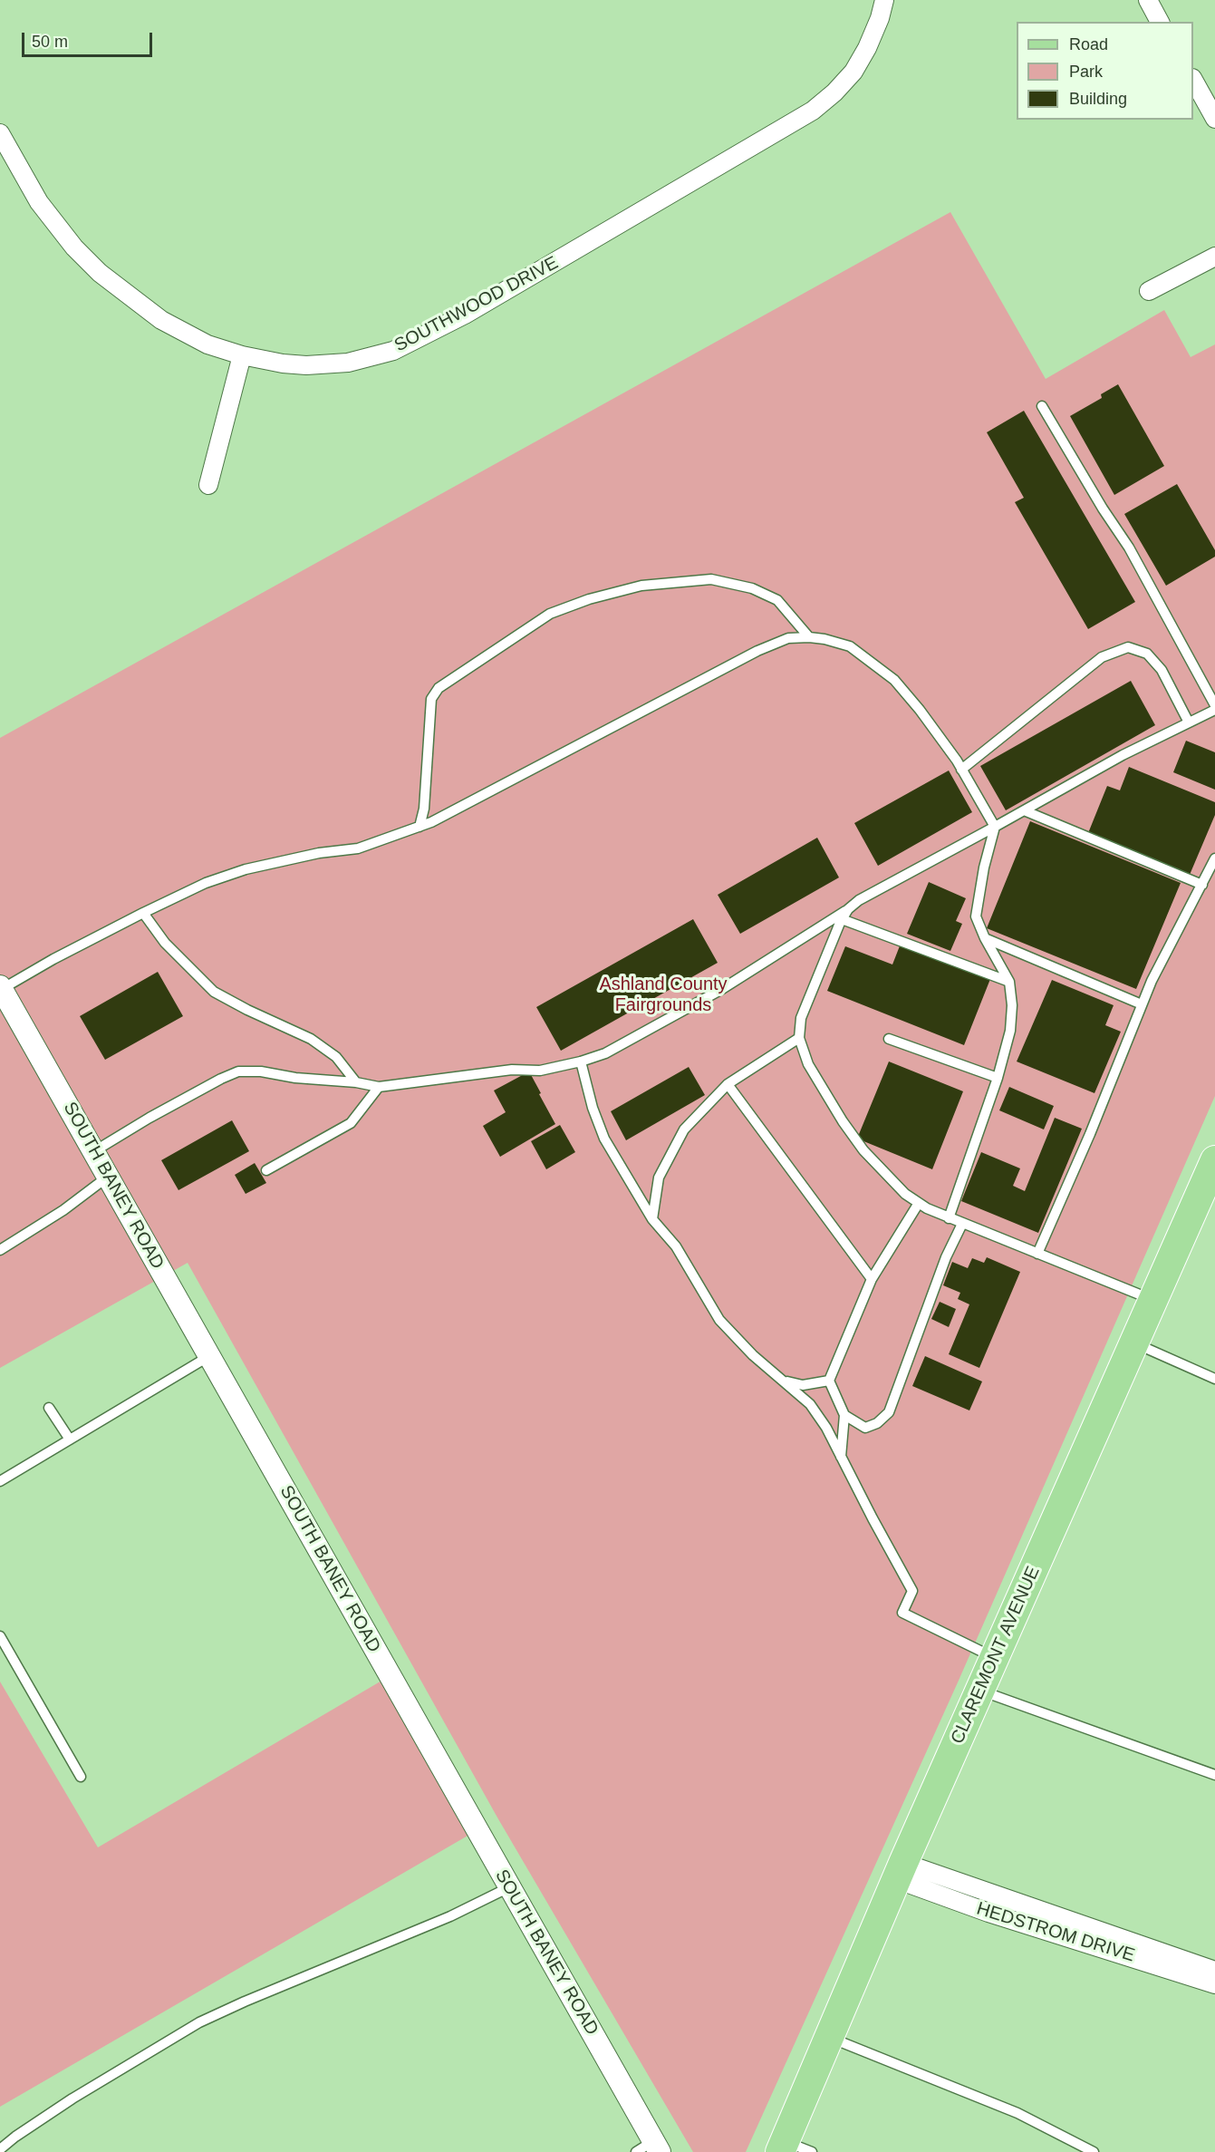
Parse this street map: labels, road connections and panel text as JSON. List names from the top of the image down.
{
  "streets": {
    "main road": ["CLAREMONT AVENUE"],
    "street": ["SOUTHWOOD DRIVE", "SOUTH BANEY ROAD", "HEDSTROM DRIVE"]
  },
  "crossings": [
    ["CLAREMONT AVENUE", "HEDSTROM DRIVE"]
  ],
  "parks": ["Ashland County Fairgrounds"],
  "legend": ["Road", "Park", "Building"],
  "scale_bar": "50 m"
}
